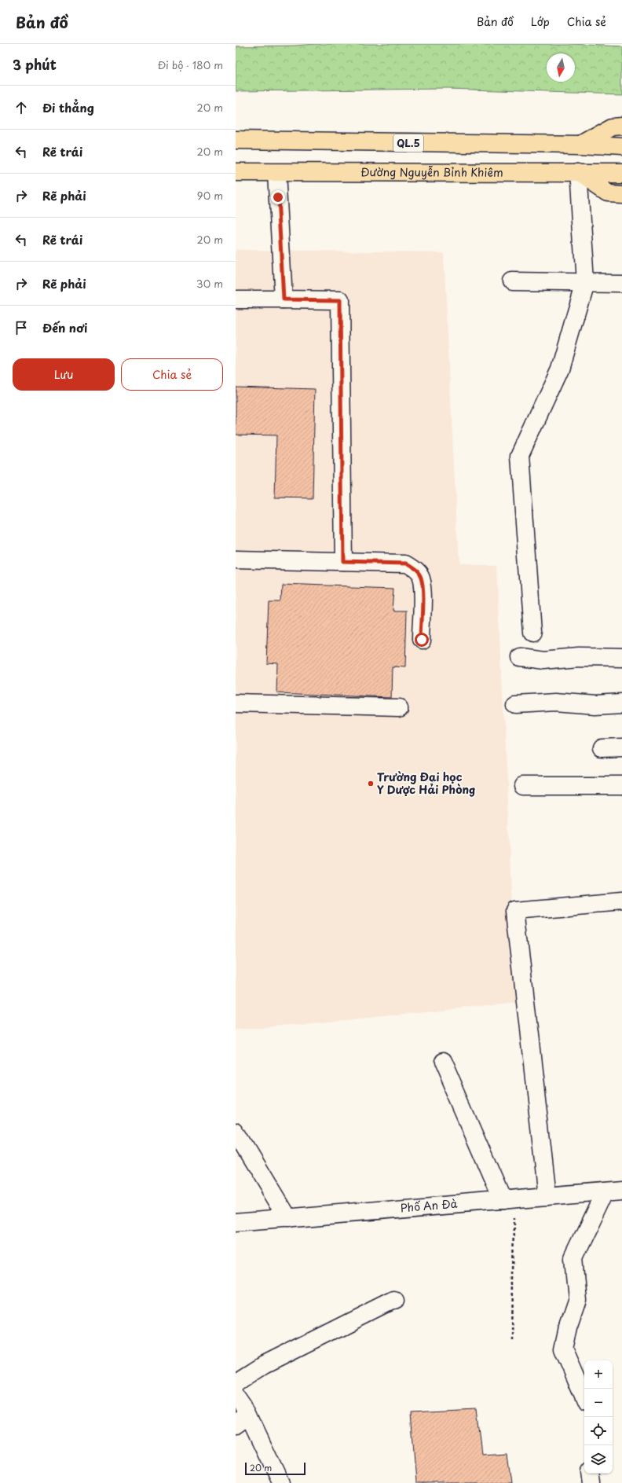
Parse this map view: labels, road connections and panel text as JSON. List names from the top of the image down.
{
  "streets": {
    "main road": ["QL.5", "Đường Nguyễn Bỉnh Khiêm"],
    "street": ["Phố An Đà"]
  },
  "places": ["Trường Đại học Y Dược Hải Phòng"],
  "scale_bar": "20 m",
  "north": "bottom",
  "page": {
    "header": "Bản đồ",
    "nav": ["Bản đồ", "Lớp", "Chia sẻ"],
    "heading": ["3 phút", "Đi bộ · 180 m"],
    "list": [
      ["Đi thẳng", "20 m"],
      ["Rẽ trái", "20 m"],
      ["Rẽ phải", "90 m"],
      ["Rẽ trái", "20 m"],
      ["Rẽ phải", "30 m"],
      "Đến nơi"
    ],
    "buttons": ["Lưu", "Chia sẻ"],
    "map_buttons": ["+", "−"],
    "scale": "20 m"
  }
}
